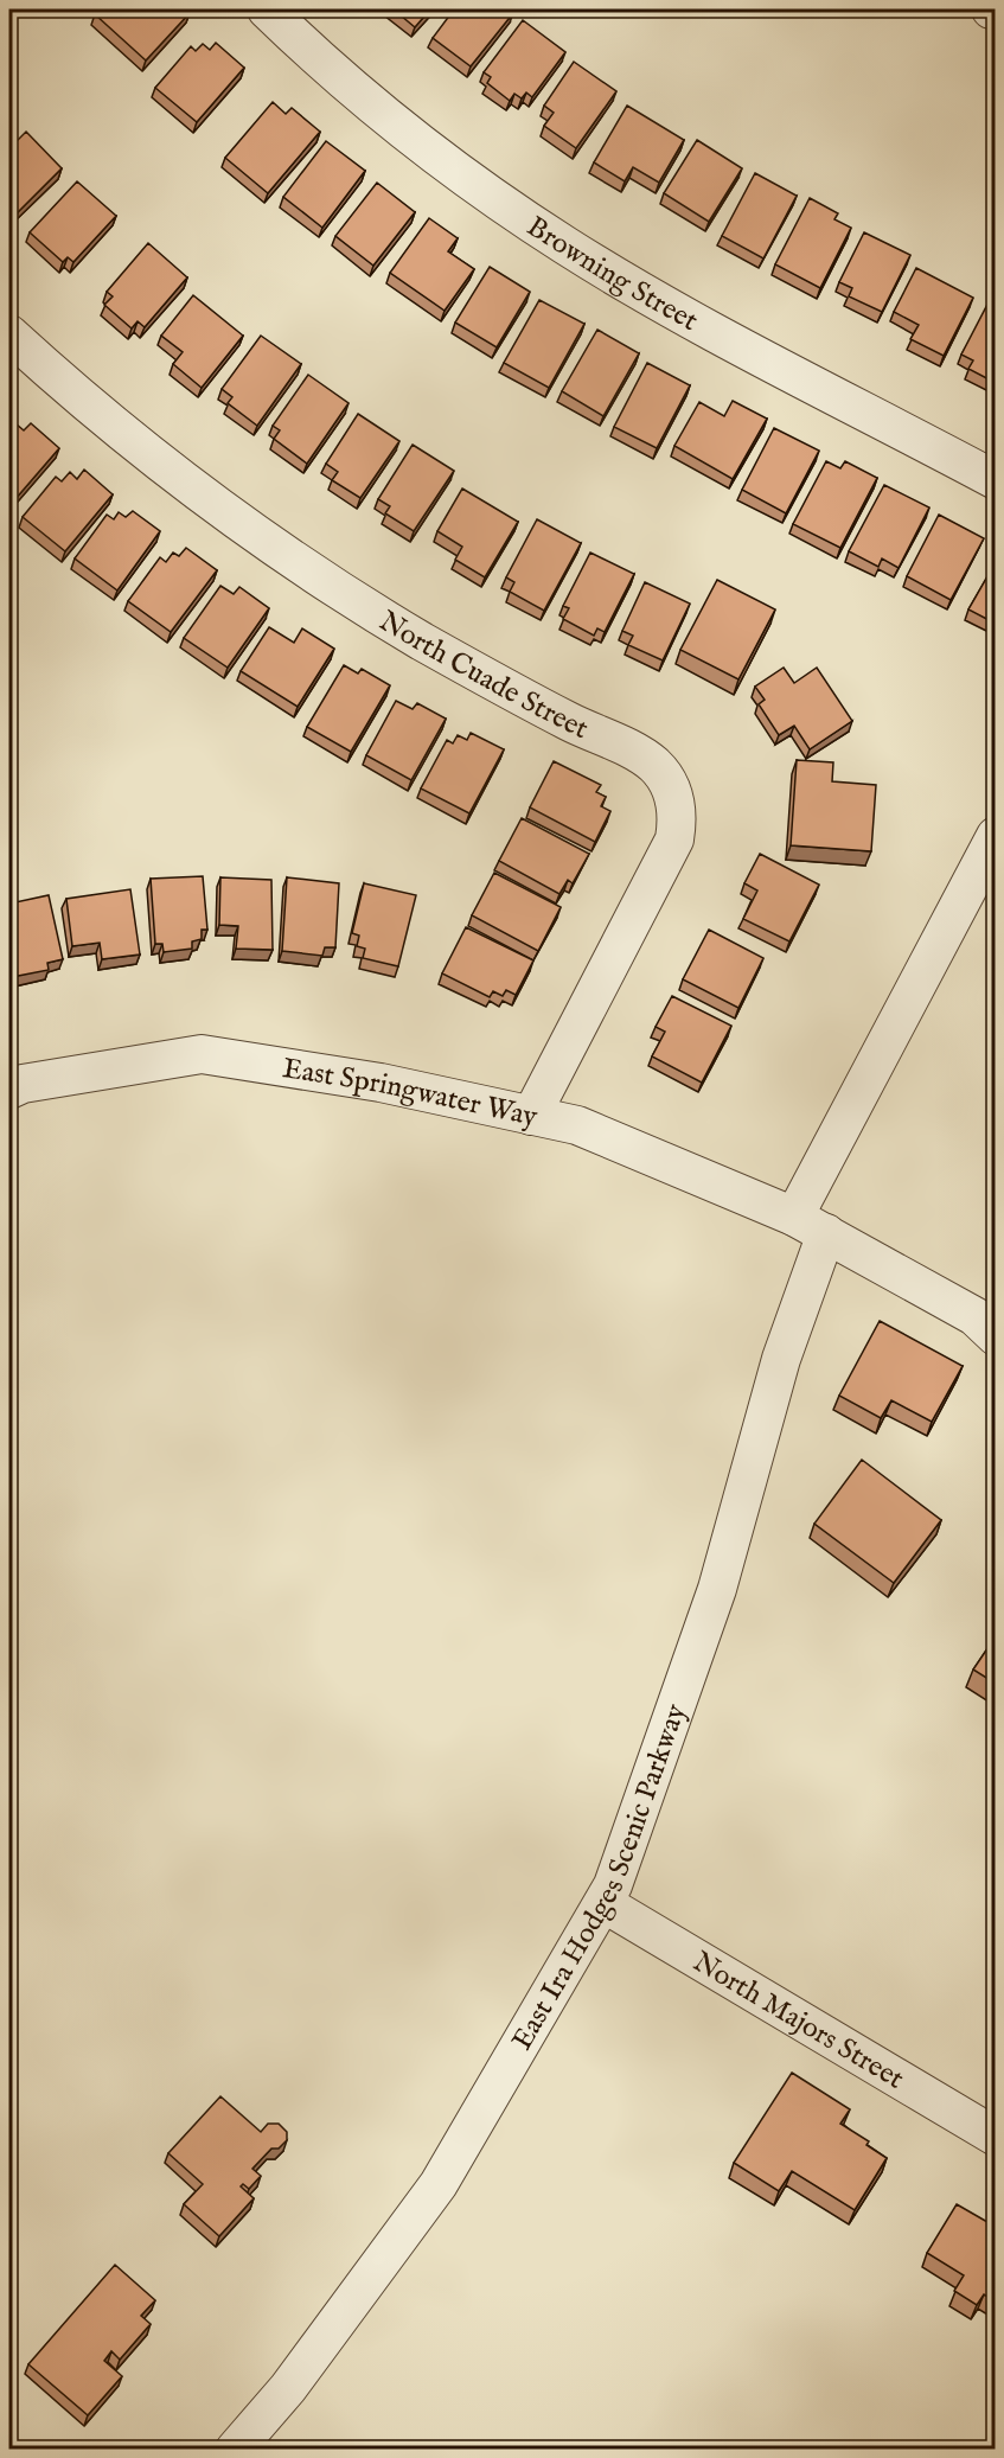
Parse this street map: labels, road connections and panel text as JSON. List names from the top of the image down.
{
  "streets": {
    "street": [
      "Browning Street",
      "North Cuade Street",
      "East Springwater Way",
      "East Ira Hodges Scenic Parkway",
      "North Majors Street"
    ]
  },
  "crossings": [
    ["North Cuade Street", "East Springwater Way"],
    ["East Springwater Way", "East Ira Hodges Scenic Parkway"],
    ["East Ira Hodges Scenic Parkway", "North Majors Street"]
  ]
}
